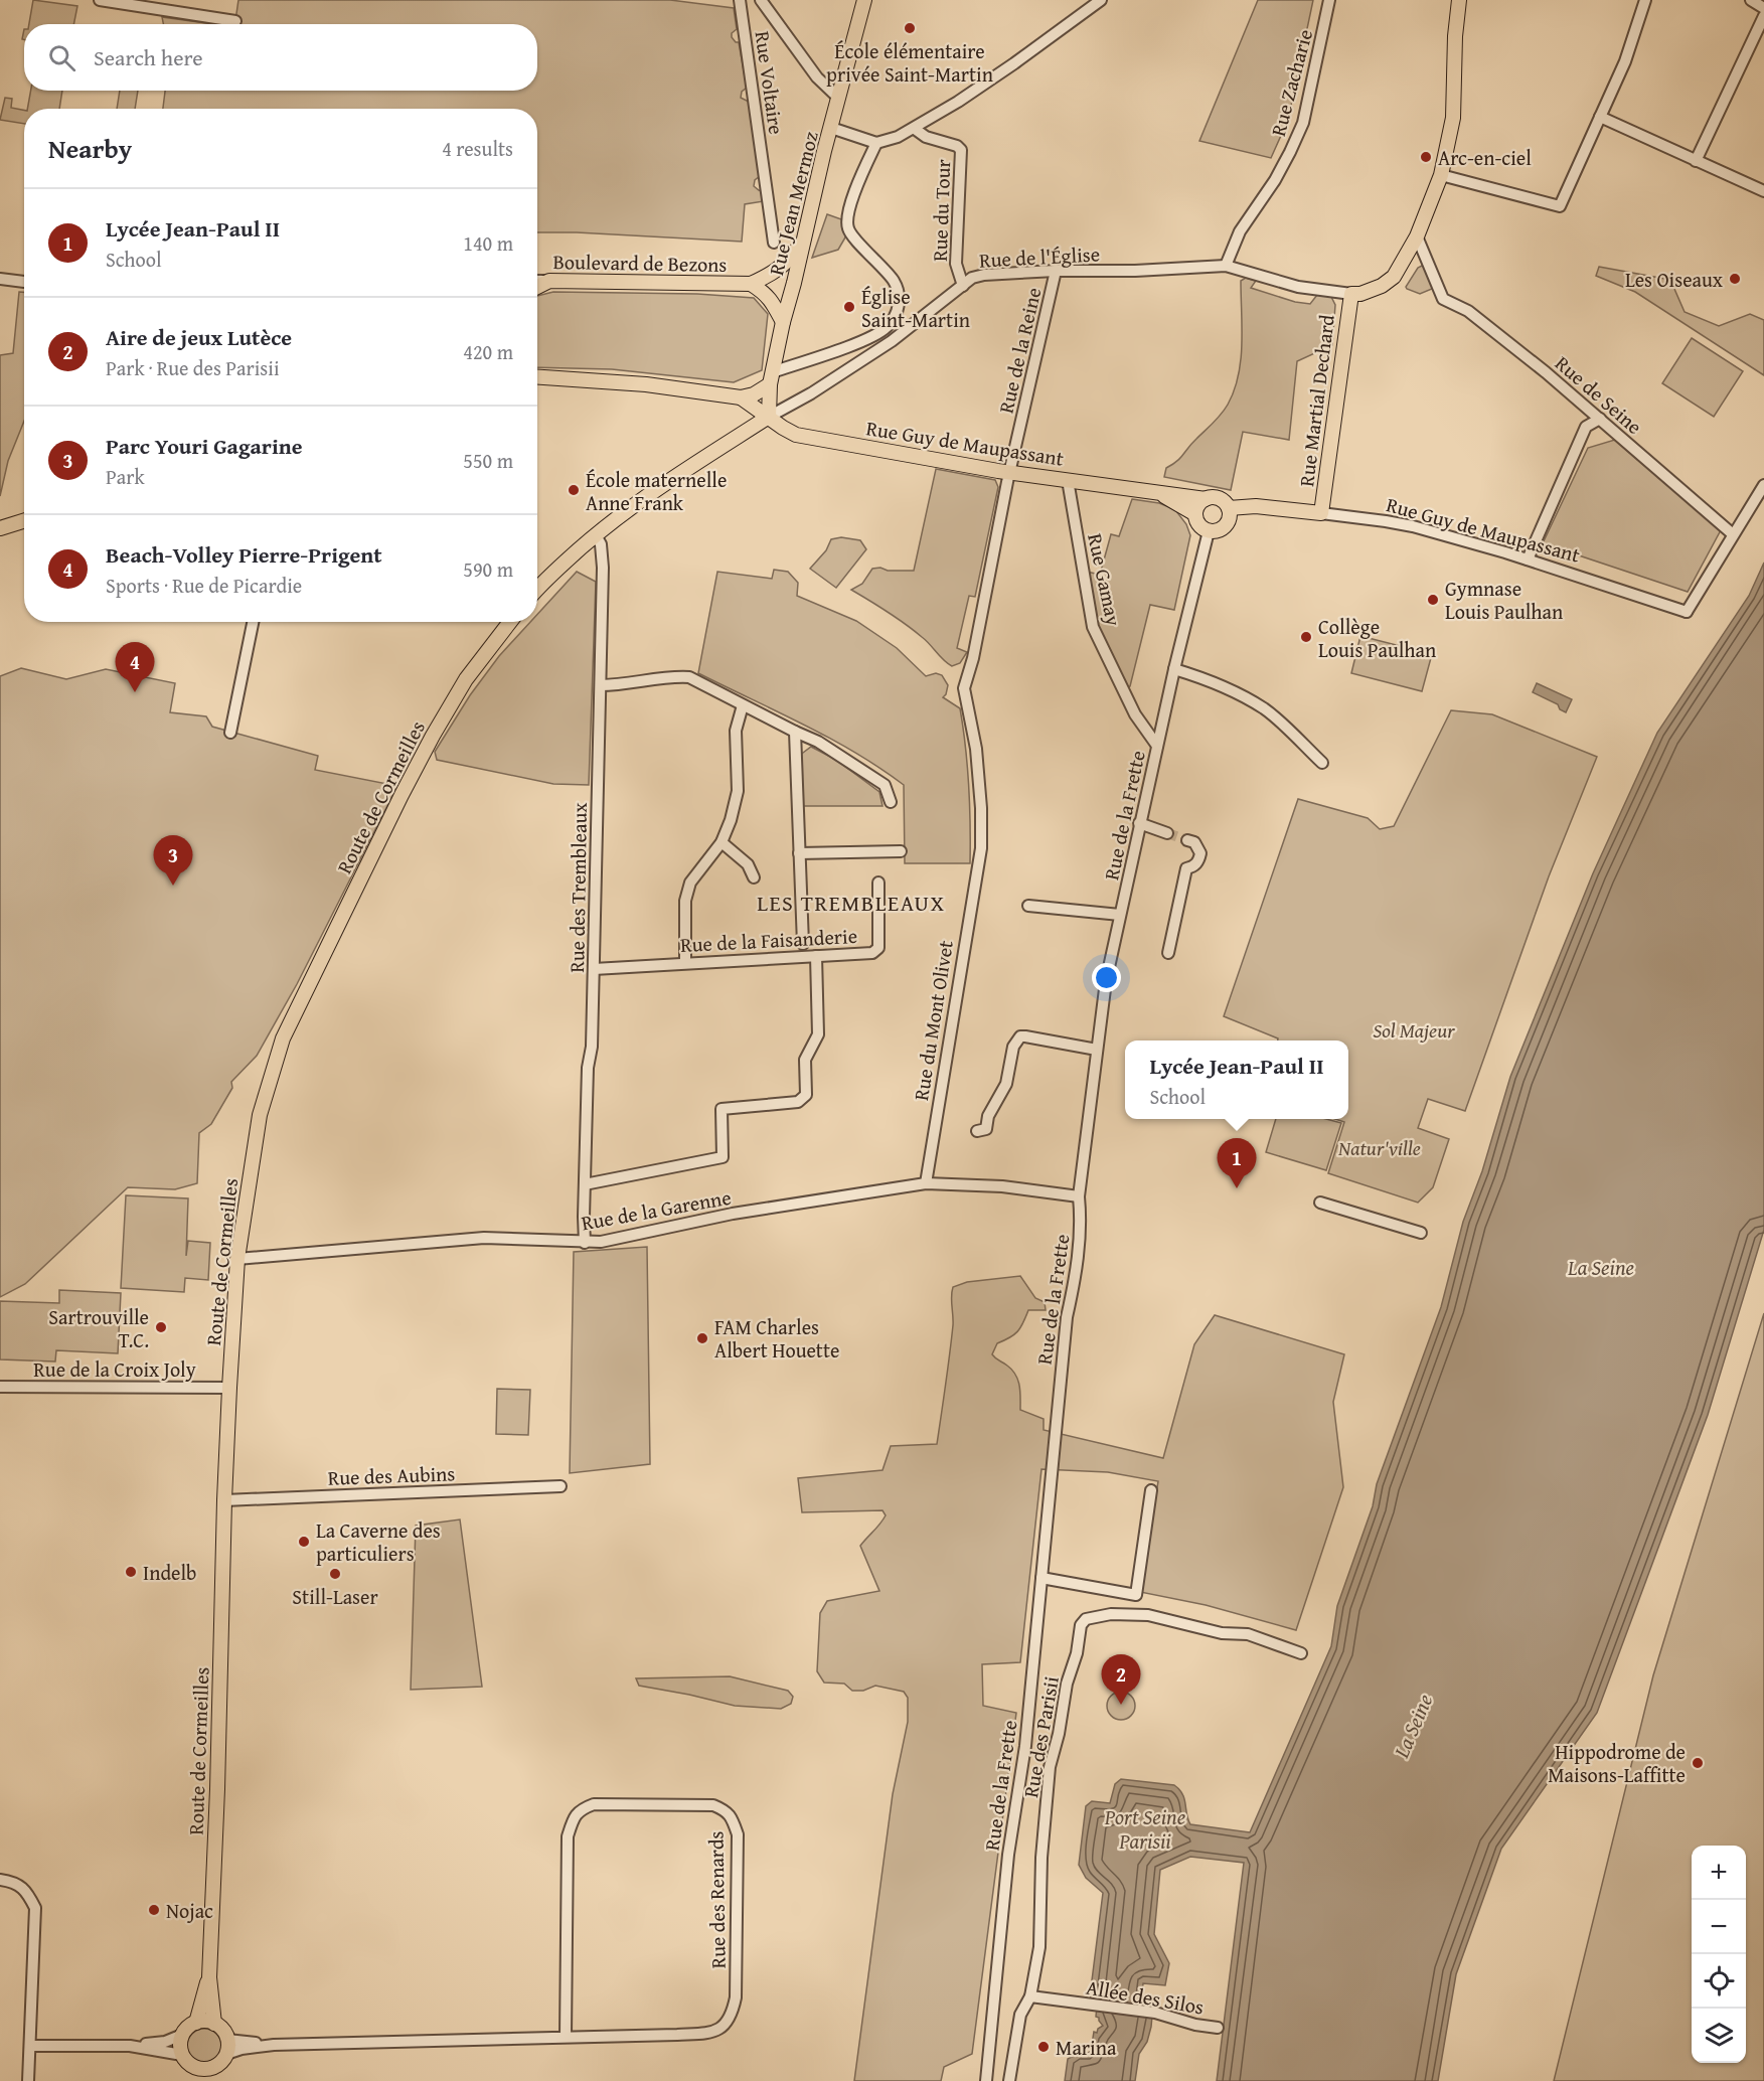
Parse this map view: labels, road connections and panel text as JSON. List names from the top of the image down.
{
  "streets": {
    "main road": [
      "Rue Jean Mermoz",
      "Boulevard de Bezons",
      "Rue Martial Dechard",
      "Rue Guy de Maupassant",
      "Route de Cormeilles"
    ],
    "street": [
      "Rue Voltaire",
      "Rue Zacharie",
      "Rue du Tour",
      "Rue de l'Église",
      "Rue de la Reine",
      "Rue de Seine",
      "Rue Gamay",
      "Rue de la Frette",
      "Rue des Trembleaux",
      "Rue de la Faisanderie",
      "Rue du Mont Olivet",
      "Rue de la Garenne",
      "Rue de la Croix Joly",
      "Rue des Aubins",
      "Rue des Parisii",
      "Rue des Renards",
      "Allée des Silos"
    ]
  },
  "crossings": [
    ["Rue Zacharie", "Rue de l'Église"],
    ["Rue Jean Mermoz", "Rue de l'Église"],
    ["Rue Jean Mermoz", "Boulevard de Bezons"],
    ["Rue Jean Mermoz", "Rue Guy de Maupassant"],
    ["Rue du Tour", "Rue de l'Église"],
    ["Rue de l'Église", "Rue de la Reine"],
    ["Rue de l'Église", "Rue Martial Dechard"],
    ["Rue de l'Église", "Rue Guy de Maupassant"],
    ["Rue de la Reine", "Rue Guy de Maupassant"],
    ["Rue de la Reine", "Rue du Mont Olivet"],
    ["Rue de Seine", "Rue Guy de Maupassant"],
    ["Rue Martial Dechard", "Rue Guy de Maupassant"],
    ["Rue Guy de Maupassant", "Rue Gamay"],
    ["Rue Guy de Maupassant", "Rue de la Frette"],
    ["Rue Guy de Maupassant", "Rue du Mont Olivet"],
    ["Rue Gamay", "Rue de la Frette"],
    ["Route de Cormeilles", "Rue de la Garenne"],
    ["Route de Cormeilles", "Rue de la Croix Joly"],
    ["Route de Cormeilles", "Rue des Aubins"],
    ["Route de Cormeilles", "Rue des Renards"],
    ["Rue de la Frette", "Rue de la Garenne"],
    ["Rue des Trembleaux", "Rue de la Faisanderie"],
    ["Rue des Trembleaux", "Rue de la Garenne"],
    ["Rue du Mont Olivet", "Rue de la Garenne"],
    ["Rue des Parisii", "Allée des Silos"]
  ],
  "districts": ["LES TREMBLEAUX"],
  "water": ["La Seine", "Port Seine Parisii"],
  "parks": ["Sol Majeur", "Natur'ville"],
  "places": [
    "École élémentaire privée Saint-Martin",
    "Arc-en-ciel",
    "Les Oiseaux",
    "Église Saint-Martin",
    "École maternelle Anne Frank",
    "Gymnase Louis Paulhan",
    "Collège Louis Paulhan",
    "Sartrouville T.C.",
    "FAM Charles Albert Houette",
    "La Caverne des particuliers",
    "Indelb",
    "Still-Laser",
    "Hippodrome de Maisons-Laffitte",
    "Nojac",
    "Marina"
  ],
  "page": {
    "search": "Search here",
    "heading": ["Nearby", "4 results"],
    "list": [
      {
        "mark": "1",
        "name": "Lycée Jean-Paul II",
        "note": "School",
        "value": "140 m"
      },
      {
        "mark": "2",
        "name": "Aire de jeux Lutèce",
        "note": "Park · Rue des Parisii",
        "value": "420 m"
      },
      {
        "mark": "3",
        "name": "Parc Youri Gagarine",
        "note": "Park",
        "value": "550 m"
      },
      {
        "mark": "4",
        "name": "Beach-Volley Pierre-Prigent",
        "note": "Sports · Rue de Picardie",
        "value": "590 m"
      }
    ],
    "pins": [
      "4",
      "3",
      "1",
      "2"
    ],
    "popup": ["Lycée Jean-Paul II", "School"],
    "map_buttons": ["+", "−"]
  }
}
